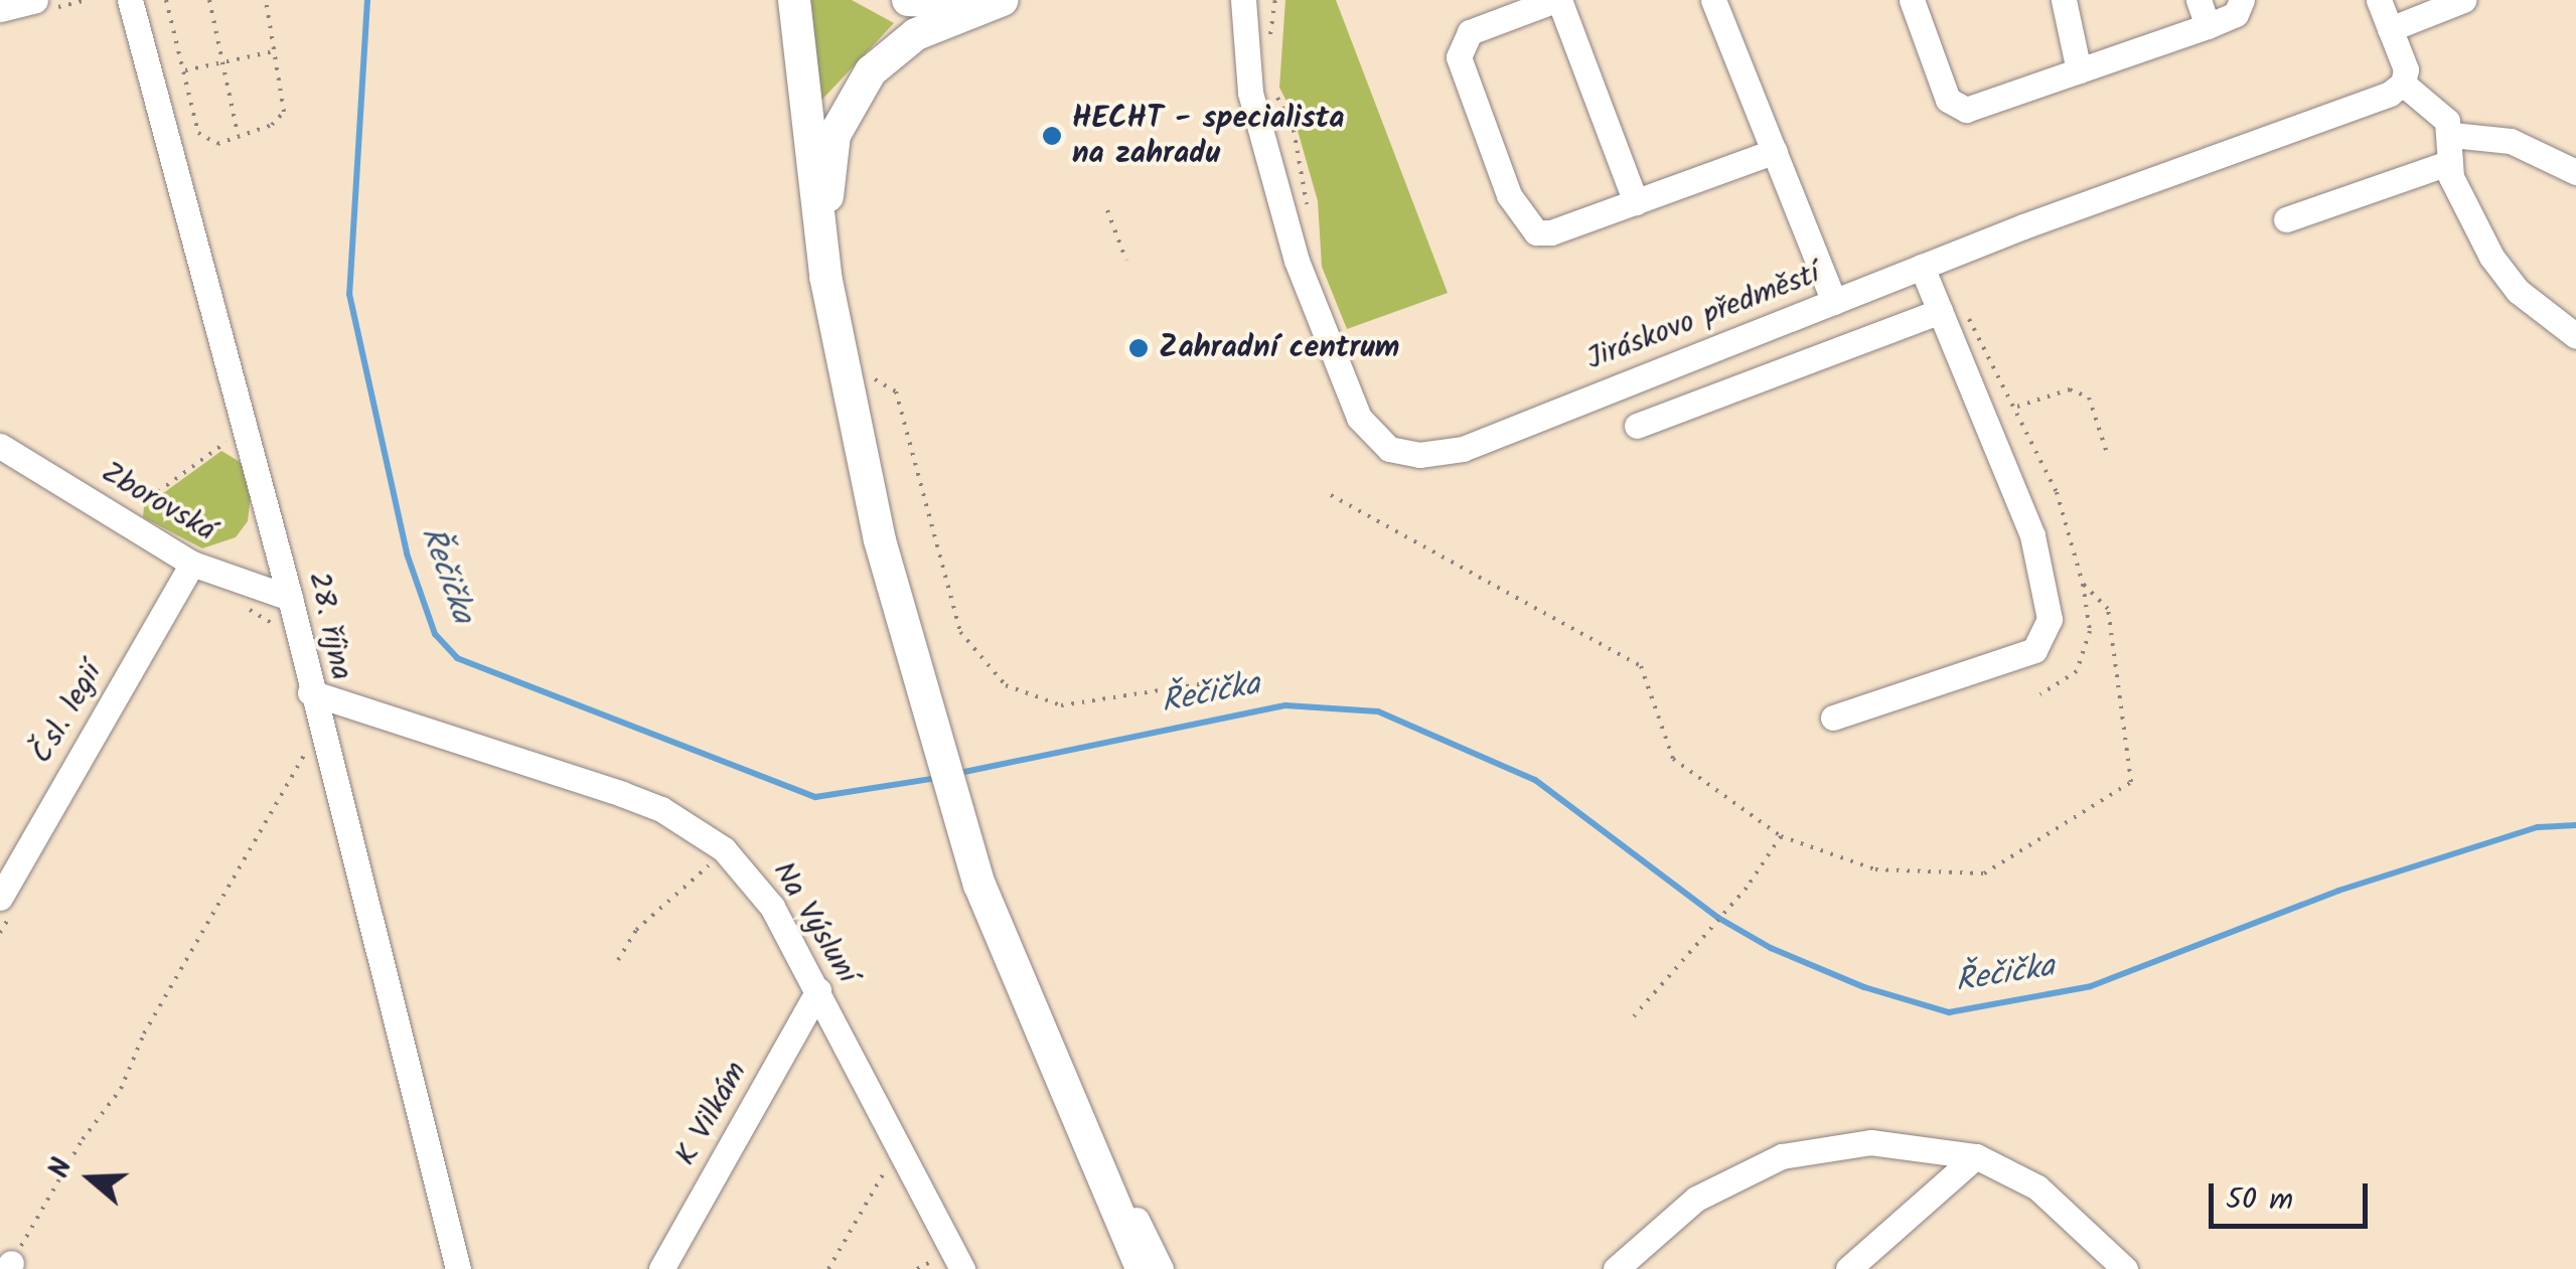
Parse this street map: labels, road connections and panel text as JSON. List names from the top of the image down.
{
  "streets": {
    "street": [
      "Jiráskovo předměstí",
      "Zborovská",
      "28. října",
      "Čsl. legií",
      "Na Výsluní",
      "K Vilkám"
    ]
  },
  "crossings": [
    ["Zborovská", "28. října"],
    ["Zborovská", "Čsl. legií"],
    ["28. října", "Na Výsluní"],
    ["Na Výsluní", "K Vilkám"]
  ],
  "water": ["Řečička"],
  "places": ["HECHT - specialista na zahradu", "Zahradní centrum"],
  "scale_bar": "50 m",
  "north": "left"
}
